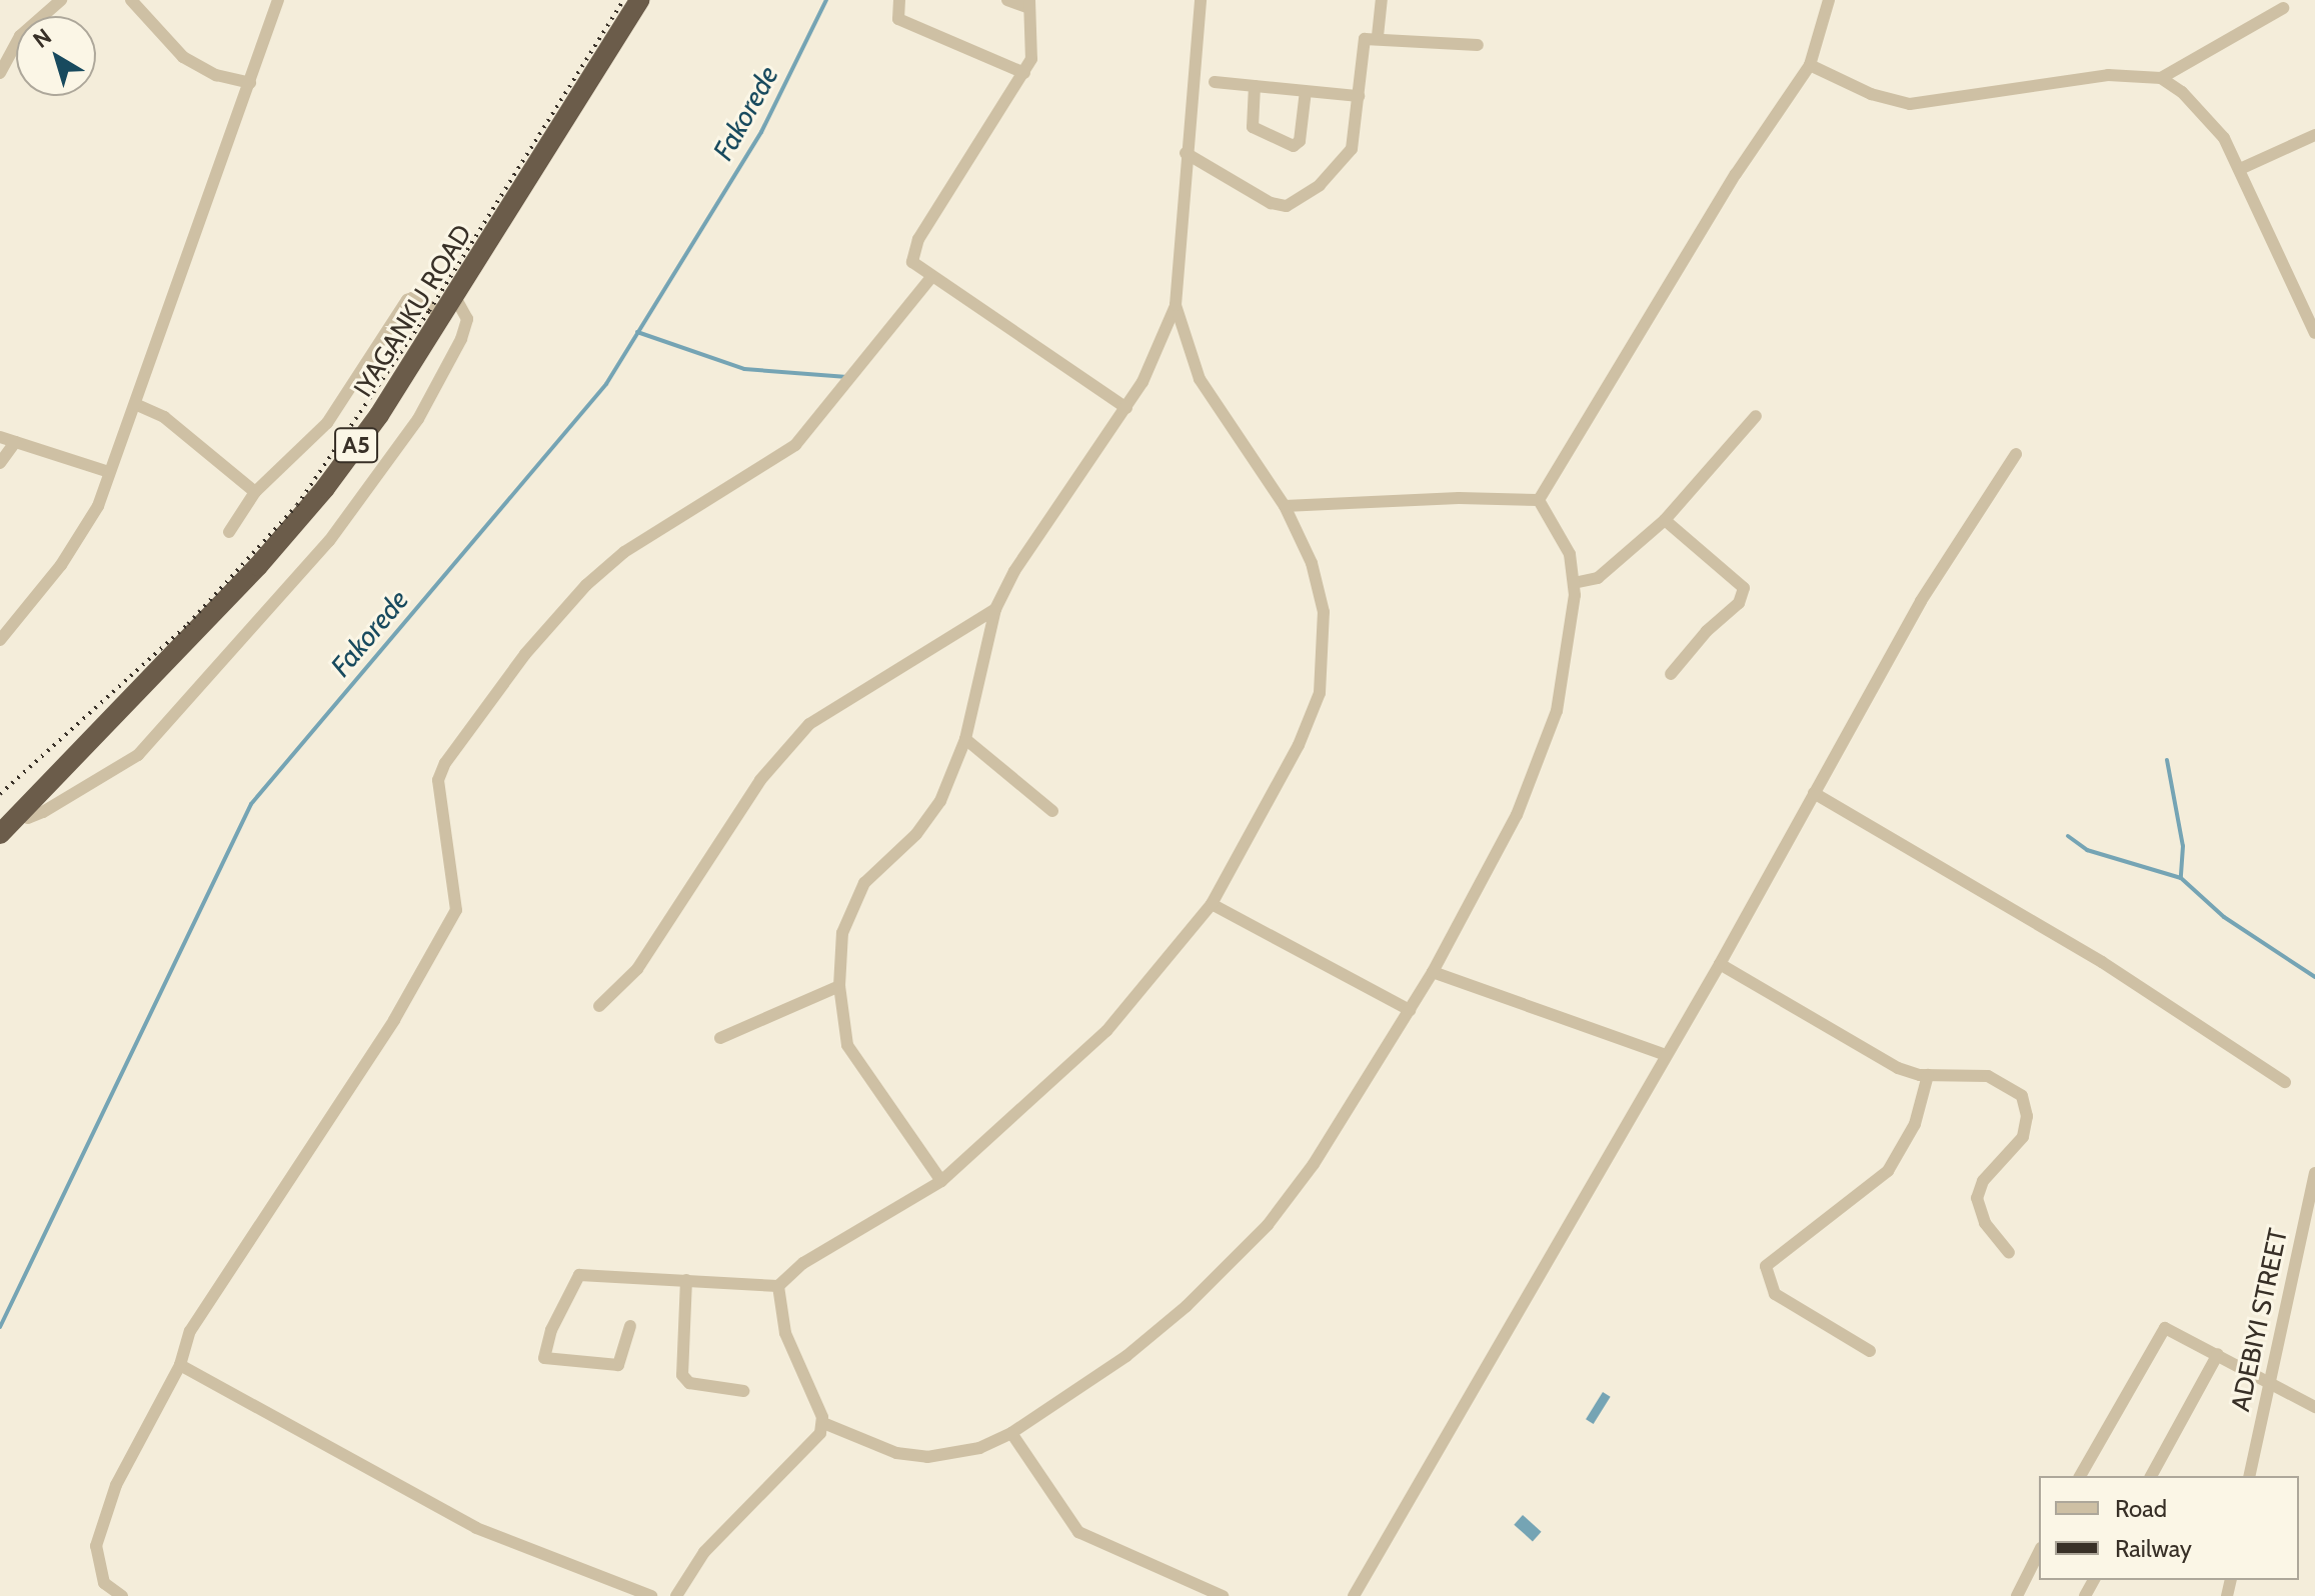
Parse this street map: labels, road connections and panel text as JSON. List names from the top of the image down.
{
  "streets": {
    "highway": ["IYAGANKU ROAD", "A5"],
    "street": ["ADEBIYI STREET"]
  },
  "water": ["Fakorede"],
  "legend": ["Road", "Railway"],
  "north": "top left"
}
